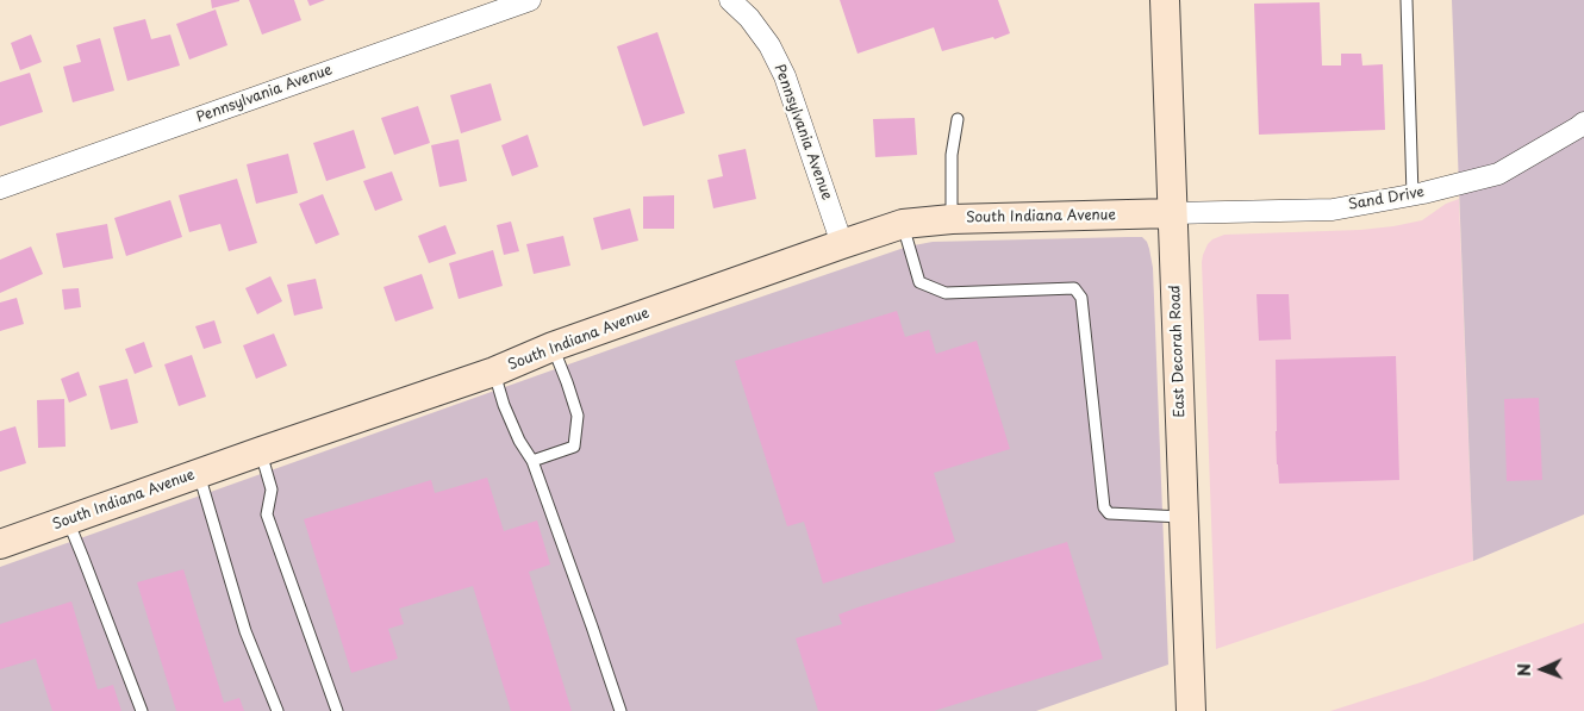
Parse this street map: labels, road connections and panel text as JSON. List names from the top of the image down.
{
  "streets": {
    "street": [
      "Pennsylvania Avenue",
      "Sand Drive",
      "South Indiana Avenue",
      "East Decorah Road"
    ]
  },
  "crossings": [
    ["Pennsylvania Avenue", "South Indiana Avenue"],
    ["Sand Drive", "South Indiana Avenue"],
    ["Sand Drive", "East Decorah Road"],
    ["South Indiana Avenue", "East Decorah Road"]
  ],
  "north": "left"
}
